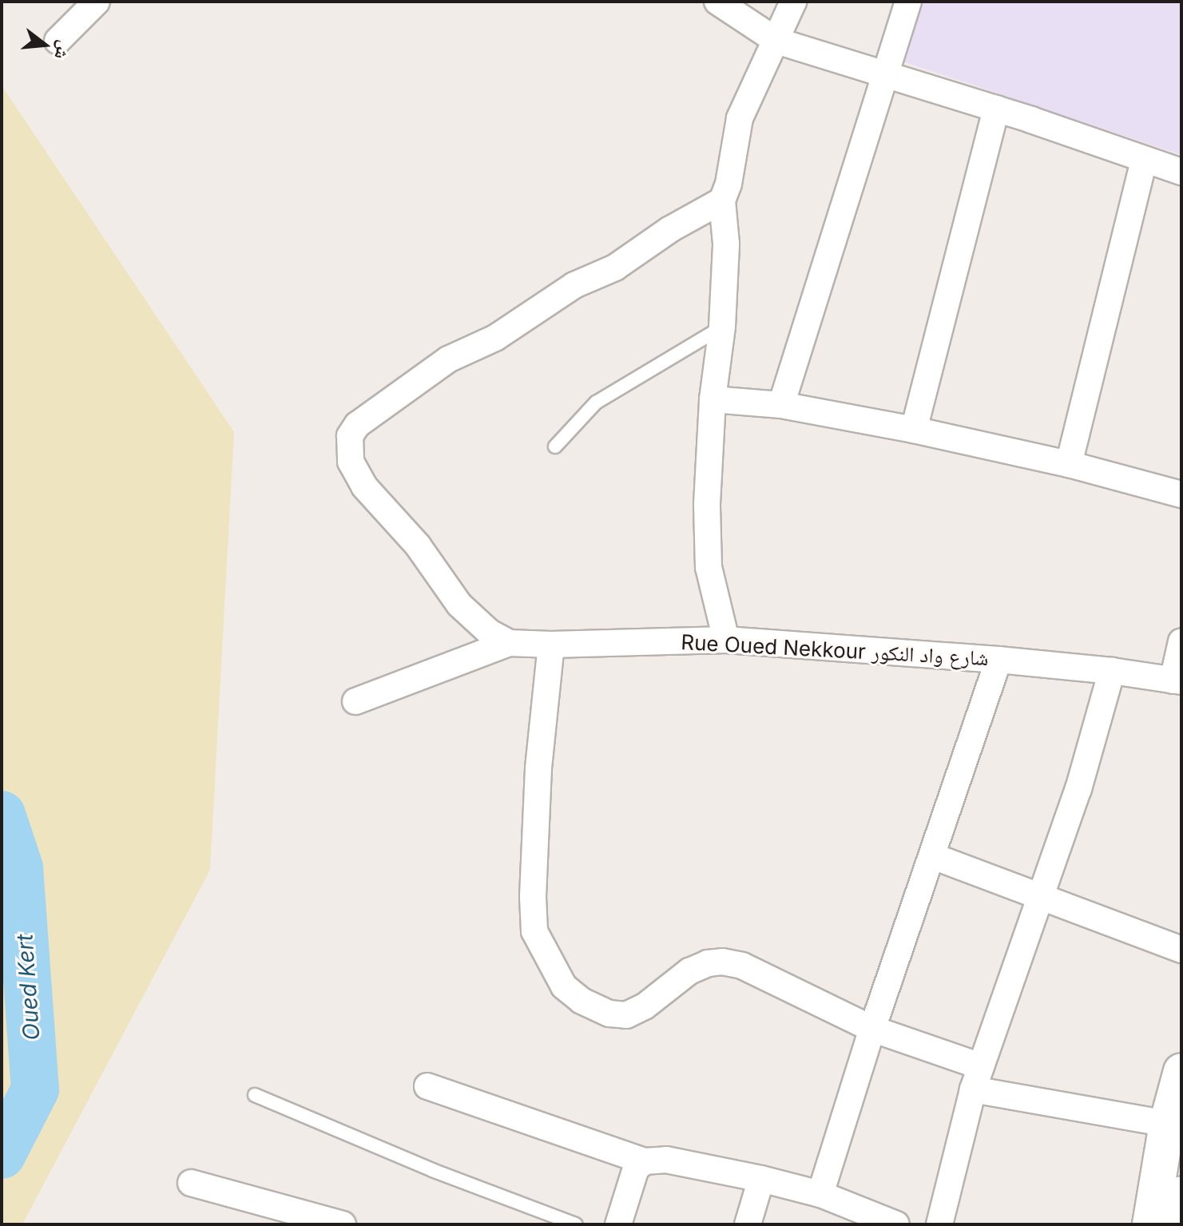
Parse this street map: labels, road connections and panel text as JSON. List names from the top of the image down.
{
  "streets": {
    "street": ["Rue Oued Nekkour شارع واد النکور"]
  },
  "water": ["Oued Kert"],
  "north": "right"
}
